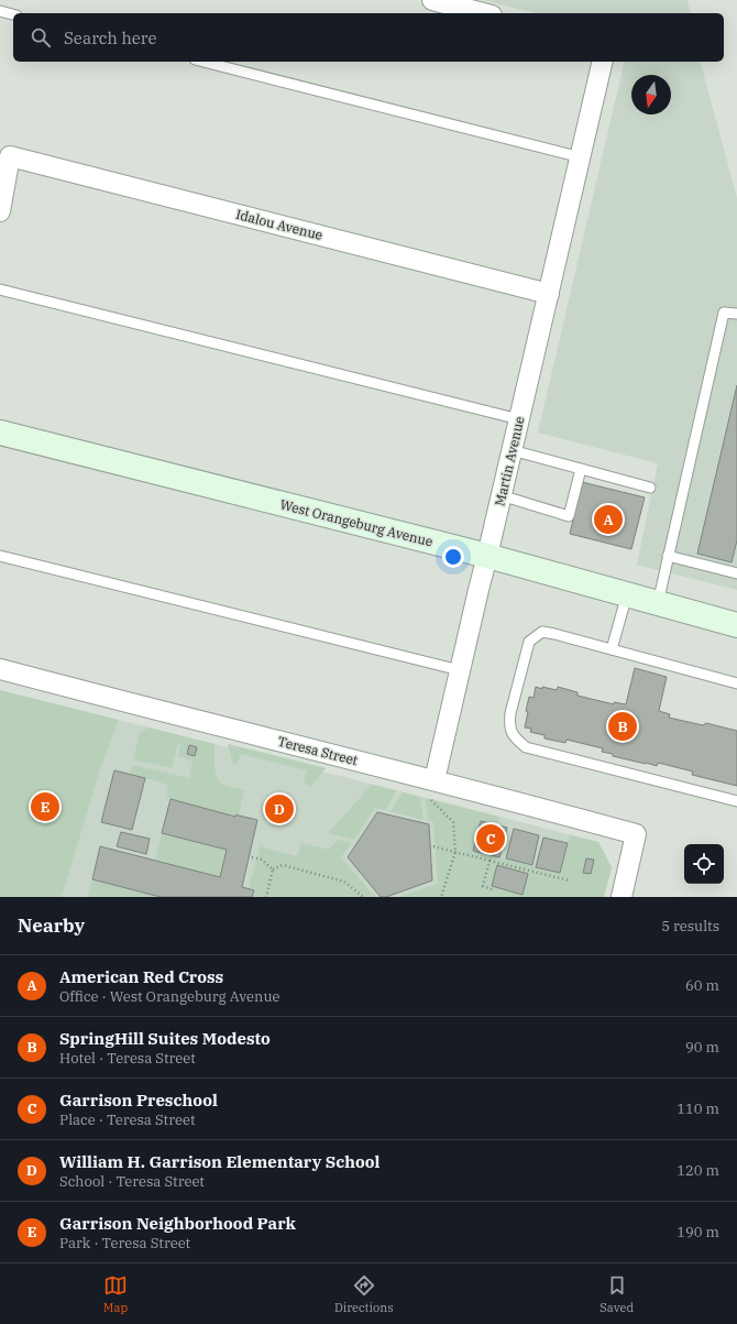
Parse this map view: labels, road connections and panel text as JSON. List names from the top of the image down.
{
  "streets": {
    "street": [
      "Idalou Avenue",
      "Martin Avenue",
      "West Orangeburg Avenue",
      "Teresa Street"
    ]
  },
  "crossings": [
    ["Idalou Avenue", "Martin Avenue"],
    ["Martin Avenue", "West Orangeburg Avenue"],
    ["Martin Avenue", "Teresa Street"]
  ],
  "north": "bottom",
  "page": {
    "search": "Search here",
    "pins": [
      "A",
      "B",
      "E",
      "D",
      "C"
    ],
    "heading": ["Nearby", "5 results"],
    "list": [
      {
        "mark": "A",
        "name": "American Red Cross",
        "note": "Office · West Orangeburg Avenue",
        "value": "60 m"
      },
      {
        "mark": "B",
        "name": "SpringHill Suites Modesto",
        "note": "Hotel · Teresa Street",
        "value": "90 m"
      },
      {
        "mark": "C",
        "name": "Garrison Preschool",
        "note": "Place · Teresa Street",
        "value": "110 m"
      },
      {
        "mark": "D",
        "name": "William H. Garrison Elementary School",
        "note": "School · Teresa Street",
        "value": "120 m"
      },
      {
        "mark": "E",
        "name": "Garrison Neighborhood Park",
        "note": "Park · Teresa Street",
        "value": "190 m"
      }
    ],
    "nav": ["Map", "Directions", "Saved"]
  }
}
